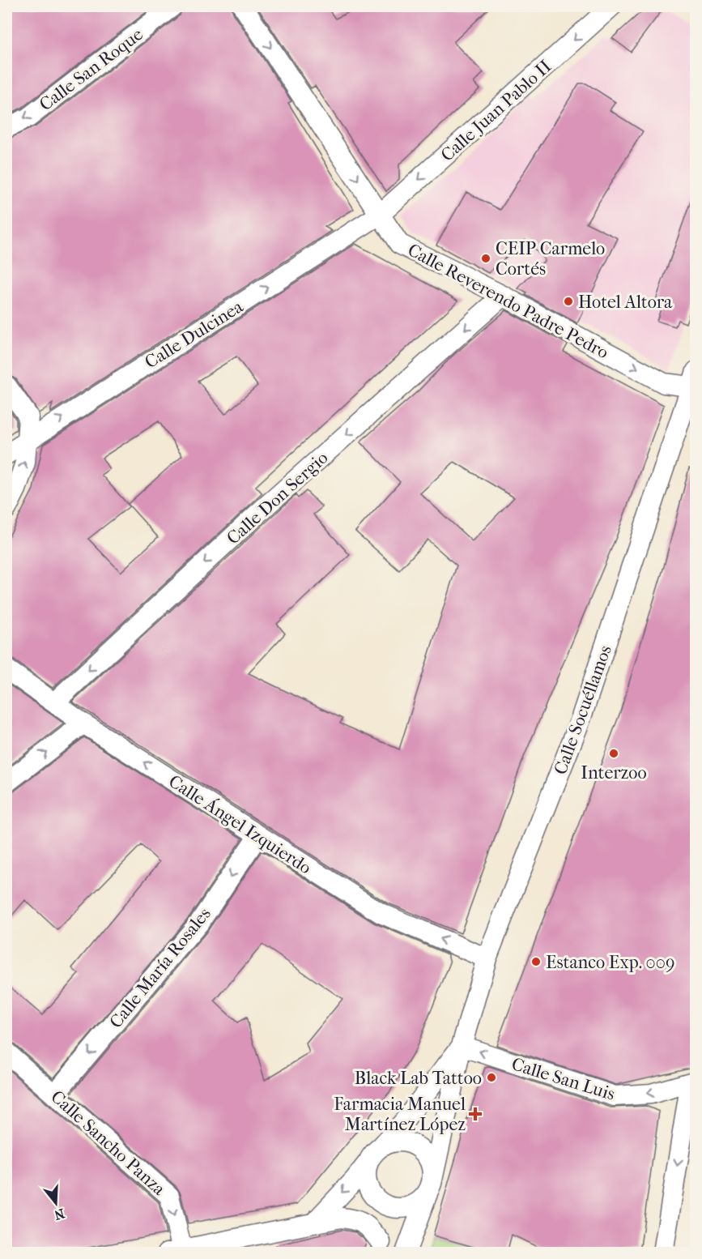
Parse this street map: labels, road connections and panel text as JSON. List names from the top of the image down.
{
  "streets": {
    "street": [
      "Calle San Roque",
      "Calle Juan Pablo II",
      "Calle Reverendo Padre Pedro",
      "Calle Dulcinea",
      "Calle Don Sergio",
      "Calle Socuéllamos",
      "Calle Ángel Izquierdo",
      "Calle María Rosales",
      "Calle San Luis",
      "Calle Sancho Panza"
    ]
  },
  "crossings": [
    ["Calle Juan Pablo II", "Calle Reverendo Padre Pedro"],
    ["Calle Juan Pablo II", "Calle Dulcinea"],
    ["Calle Reverendo Padre Pedro", "Calle Dulcinea"],
    ["Calle Reverendo Padre Pedro", "Calle Don Sergio"],
    ["Calle Reverendo Padre Pedro", "Calle Socuéllamos"],
    ["Calle Don Sergio", "Calle Ángel Izquierdo"],
    ["Calle Socuéllamos", "Calle Ángel Izquierdo"],
    ["Calle Socuéllamos", "Calle San Luis"],
    ["Calle Ángel Izquierdo", "Calle María Rosales"],
    ["Calle María Rosales", "Calle Sancho Panza"]
  ],
  "one_way": [
    "Calle San Roque",
    "Calle Juan Pablo II",
    "Calle Reverendo Padre Pedro",
    "Calle Dulcinea",
    "Calle Don Sergio",
    "Calle Ángel Izquierdo",
    "Calle María Rosales",
    "Calle San Luis",
    "Calle Sancho Panza"
  ],
  "places": {
    "other": [
      "CEIP Carmelo Cortés",
      "Hotel Altora",
      "Interzoo",
      "Estanco Exp. 009",
      "Black Lab Tattoo"
    ],
    "health": ["Farmacia Manuel Martínez López"]
  },
  "north": "bottom"
}
